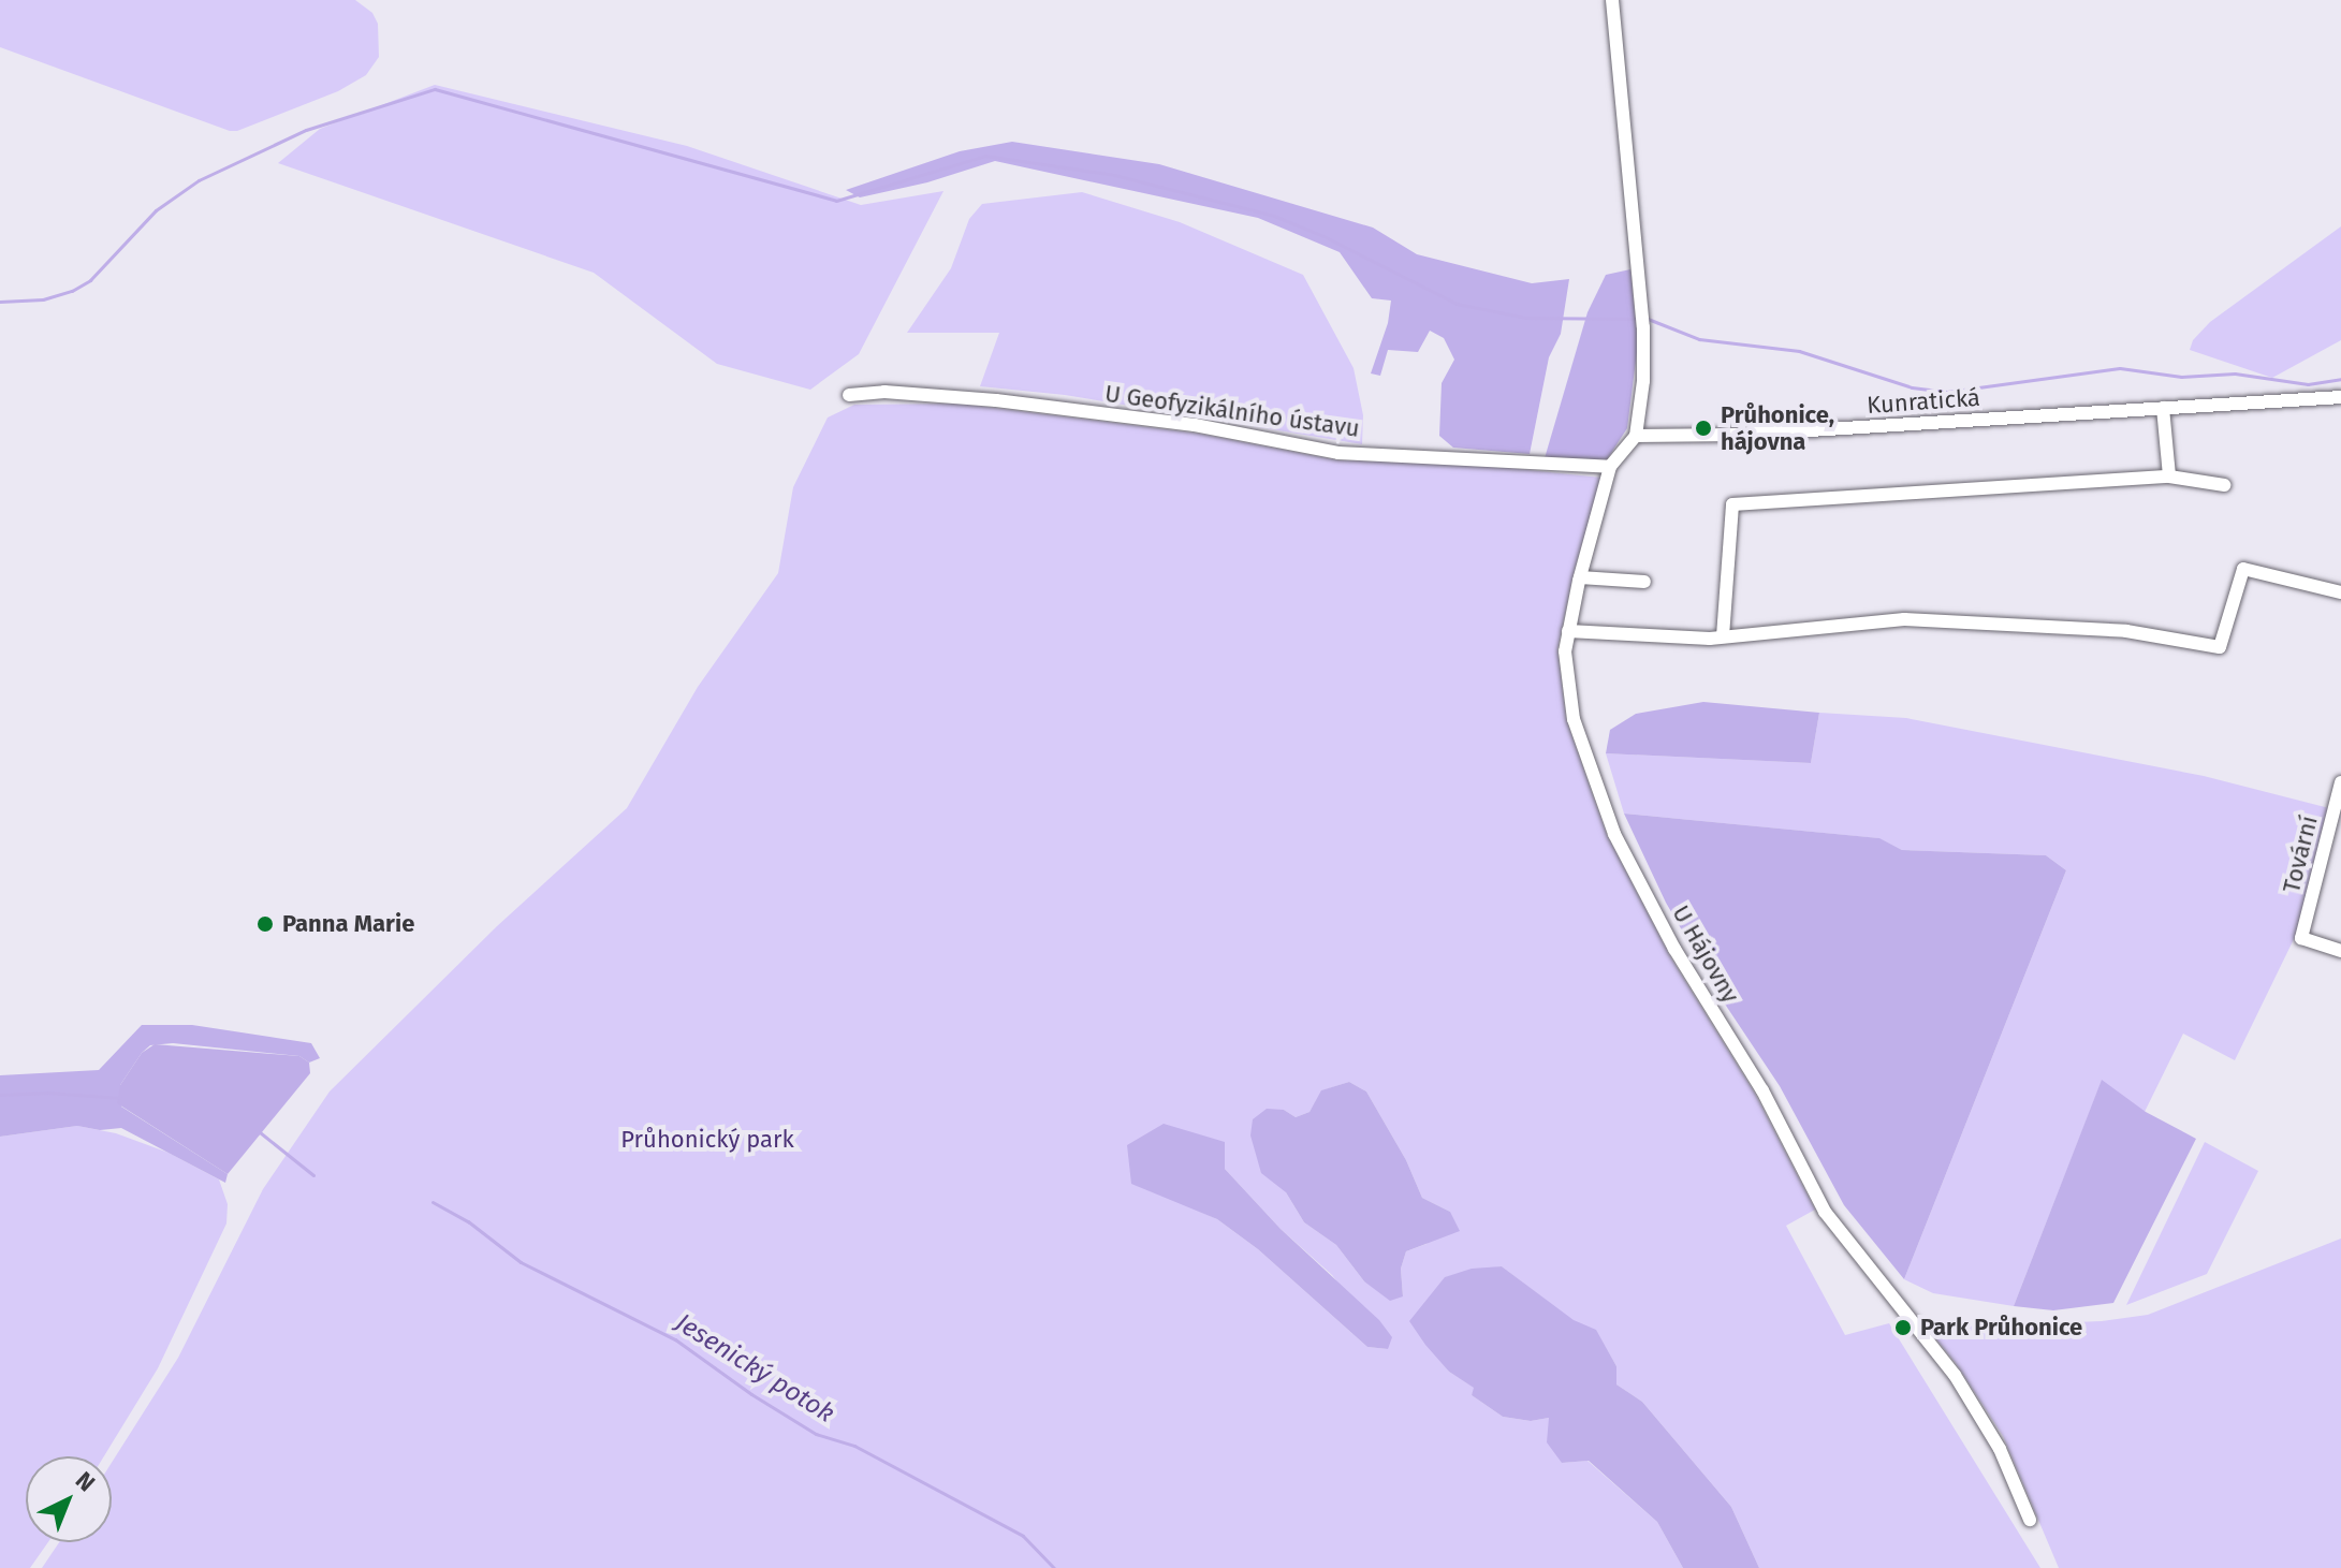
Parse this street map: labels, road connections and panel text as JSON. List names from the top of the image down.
{
  "streets": {
    "street": [
      "Kunratická",
      "U Geofyzikálního ústavu",
      "Tovární",
      "U Hájovny"
    ]
  },
  "crossings": [
    ["Kunratická", "U Hájovny"],
    ["U Geofyzikálního ústavu", "U Hájovny"]
  ],
  "water": ["Jesenický potok"],
  "parks": ["Průhonický park"],
  "places": ["Průhonice, hájovna", "Panna Marie", "Park Průhonice"],
  "north": "top right"
}
